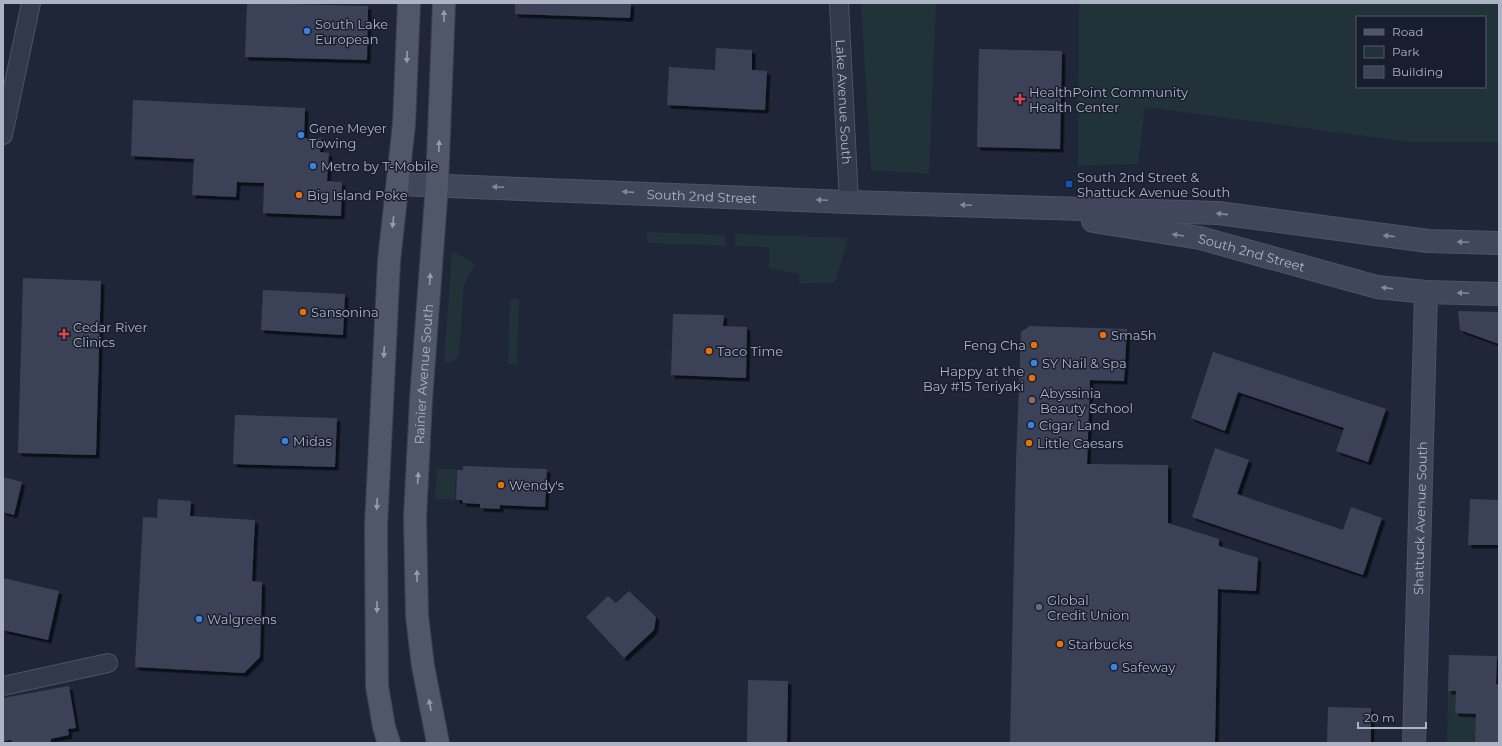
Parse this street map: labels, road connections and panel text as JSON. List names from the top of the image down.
{
  "streets": {
    "main road": ["South 2nd Street", "Rainier Avenue South", "Shattuck Avenue South"],
    "street": ["Lake Avenue South"]
  },
  "crossings": [
    ["Lake Avenue South", "South 2nd Street"],
    ["South 2nd Street", "Rainier Avenue South"],
    ["South 2nd Street", "Shattuck Avenue South"]
  ],
  "one_way": ["South 2nd Street"],
  "places": {
    "other": [
      "South Lake European",
      "Gene Meyer Towing",
      "Metro by T-Mobile",
      "Big Island Poke",
      "Sansonina",
      "Sma5h",
      "Feng Cha",
      "Taco Time",
      "SY Nail & Spa",
      "Happy at the Bay #15 Teriyaki",
      "Abyssinia Beauty School",
      "Cigar Land",
      "Midas",
      "Little Caesars",
      "Wendy's",
      "Global Credit Union",
      "Walgreens",
      "Starbucks",
      "Safeway"
    ],
    "health": ["HealthPoint Community Health Center", "Cedar River Clinics"],
    "transit": ["South 2nd Street & Shattuck Avenue South"]
  },
  "legend": ["Road", "Park", "Building"],
  "scale_bar": "20 m"
}
